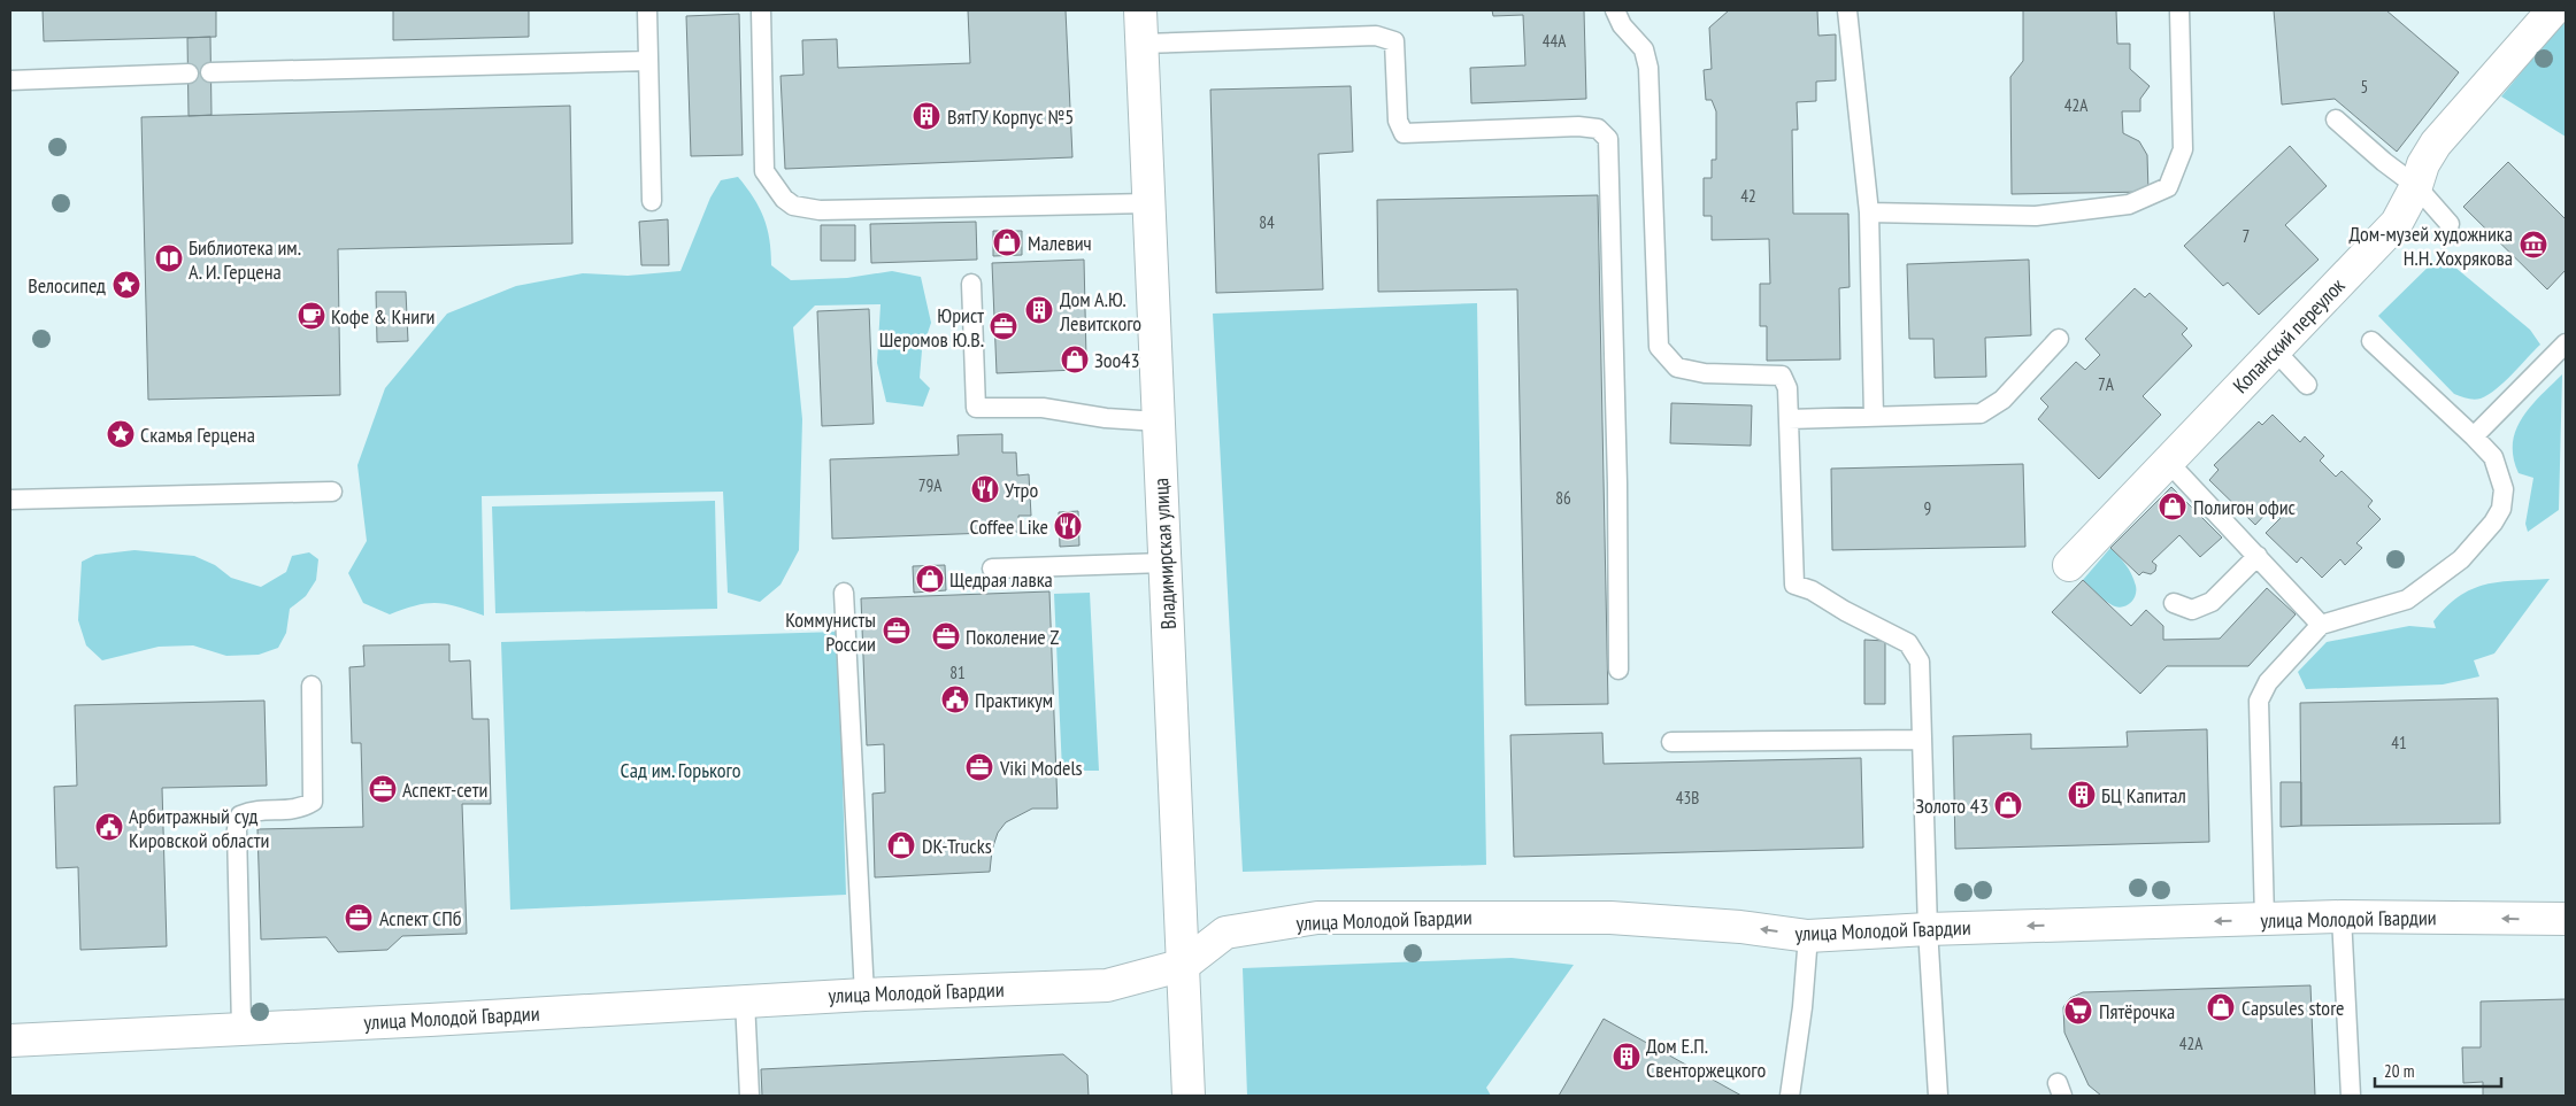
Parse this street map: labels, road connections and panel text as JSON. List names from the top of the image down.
{
  "streets": {
    "street": ["Копанский переулок", "Владимирская улица", "улица Молодой Гвардии"]
  },
  "crossings": [
    ["Владимирская улица", "улица Молодой Гвардии"]
  ],
  "one_way": ["улица Молодой Гвардии"],
  "parks": ["Сад им. Горького"],
  "places": {
    "building": [
      "ВятГУ Корпус №5",
      "Дом А.Ю. Левитского",
      "БЦ Капитал",
      "Дом Е.П. Свенторжецкого"
    ],
    "shop": [
      "Малевич",
      "Зоо43",
      "Полигон офис",
      "Щедрая лавка",
      "Золото 43",
      "DK-Trucks",
      "Capsules store"
    ],
    "museum": ["Дом-музей художника Н.Н. Хохрякова"],
    "library": ["Библиотека им. А. И. Герцена"],
    "place": ["Велосипед", "Скамья Герцена"],
    "cafe": ["Кофе & Книги"],
    "office": [
      "Юрист Шеромов Ю.В.",
      "Коммунисты России",
      "Поколение Z",
      "Viki Models",
      "Аспект-сети",
      "Аспект СПб"
    ],
    "restaurant": ["Утро", "Coffee Like"],
    "public building": ["Практикум", "Арбитражный суд Кировской области"],
    "supermarket": ["Пятёрочка"]
  },
  "house_numbers": [
    "44А",
    "5",
    "42А",
    "42",
    "84",
    "7",
    "7А",
    "79А",
    "86",
    "9",
    "81",
    "41",
    "43В",
    "42А"
  ],
  "scale_bar": "20 m"
}
